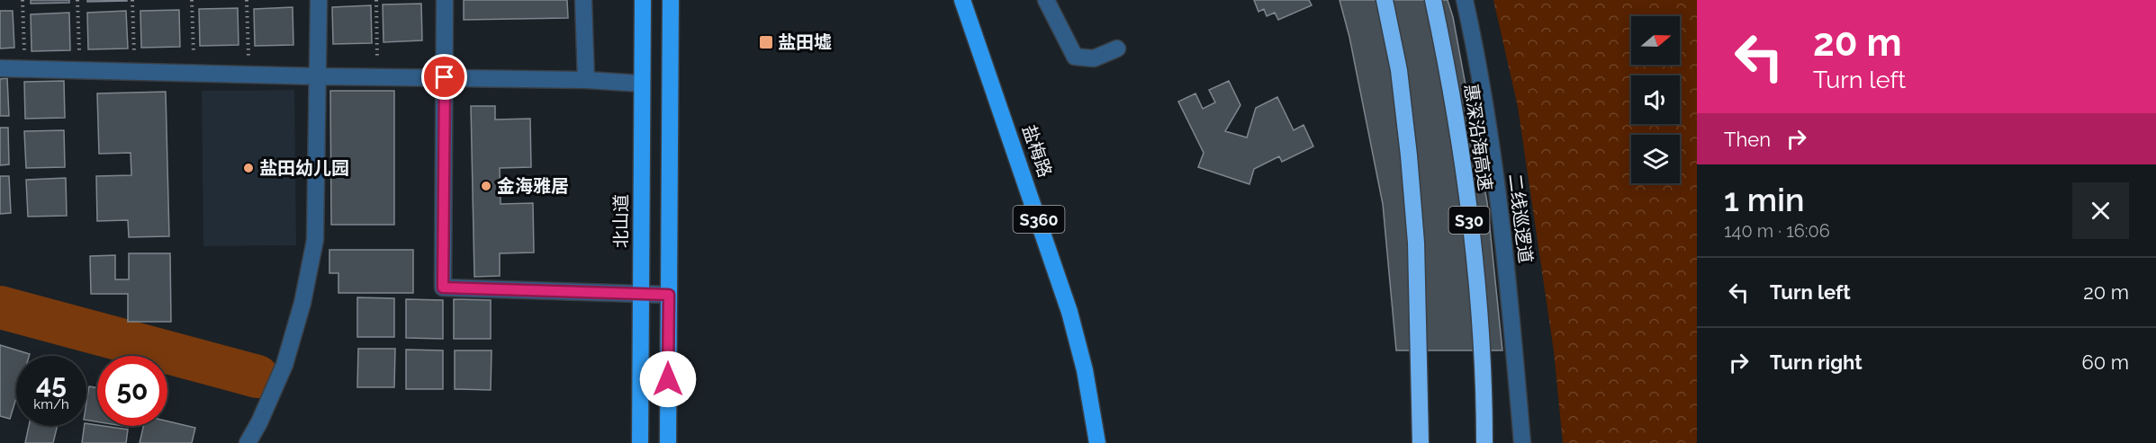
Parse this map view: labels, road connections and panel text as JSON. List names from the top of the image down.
{
  "streets": {
    "highway": ["惠深沿海高速", "S30"],
    "main road": ["盐梅路", "S360", "北山道"],
    "street": ["二线巡逻道"]
  },
  "places": {
    "transit": ["盐田墟"],
    "other": ["盐田幼儿园", "金海雅居"]
  },
  "north": "right",
  "page": {
    "turn": ["20 m", "Turn left"],
    "then": "Then",
    "heading": ["1 min", "140 m · 16:06"],
    "list": [
      {
        "name": "Turn left",
        "value": "20 m"
      },
      {
        "name": "Turn right",
        "value": "60 m"
      }
    ],
    "speed": "45 km/h",
    "limit": "50"
  }
}
